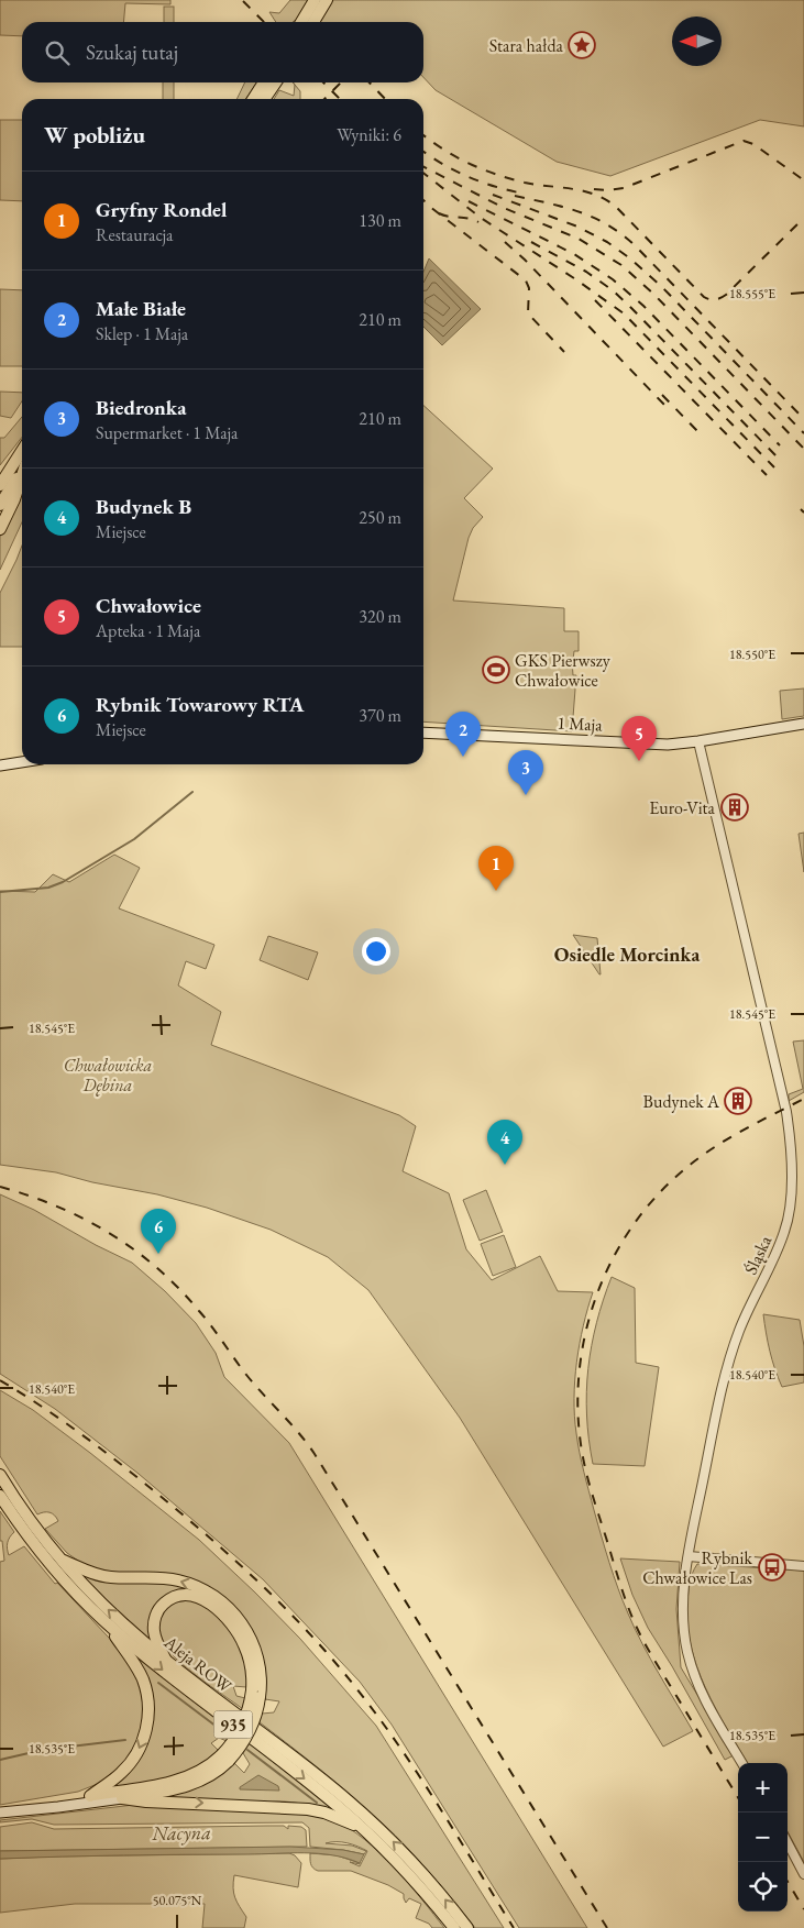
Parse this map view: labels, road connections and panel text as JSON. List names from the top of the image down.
{
  "streets": {
    "main road": ["1 Maja", "Aleja ROW", "935"],
    "street": ["Śląska"]
  },
  "crossings": [
    ["1 Maja", "Śląska"]
  ],
  "districts": ["Osiedle Morcinka"],
  "water": ["Nacyna"],
  "parks": ["Chwałowicka Dębina"],
  "places": {
    "place": ["Stara hałda"],
    "sports": ["GKS Pierwszy Chwałowice"],
    "building": ["Euro-Vita", "Budynek A"],
    "bus stop": ["Rybnik Chwałowice Las"]
  },
  "north": "left",
  "page": {
    "search": "Szukaj tutaj",
    "heading": ["W pobliżu", "Wyniki: 6"],
    "list": [
      {
        "mark": "1",
        "name": "Gryfny Rondel",
        "note": "Restauracja",
        "value": "130 m"
      },
      {
        "mark": "2",
        "name": "Małe Białe",
        "note": "Sklep · 1 Maja",
        "value": "210 m"
      },
      {
        "mark": "3",
        "name": "Biedronka",
        "note": "Supermarket · 1 Maja",
        "value": "210 m"
      },
      {
        "mark": "4",
        "name": "Budynek B",
        "note": "Miejsce",
        "value": "250 m"
      },
      {
        "mark": "5",
        "name": "Chwałowice",
        "note": "Apteka · 1 Maja",
        "value": "320 m"
      },
      {
        "mark": "6",
        "name": "Rybnik Towarowy RTA",
        "note": "Miejsce",
        "value": "370 m"
      }
    ],
    "pins": [
      "2",
      "5",
      "3",
      "1",
      "4",
      "6"
    ],
    "map_buttons": ["+", "−"]
  },
  "coordinates": [
    "18.555°E",
    "18.550°E",
    "18.545°E",
    "18.540°E",
    "18.535°E",
    "50.075°N"
  ]
}
